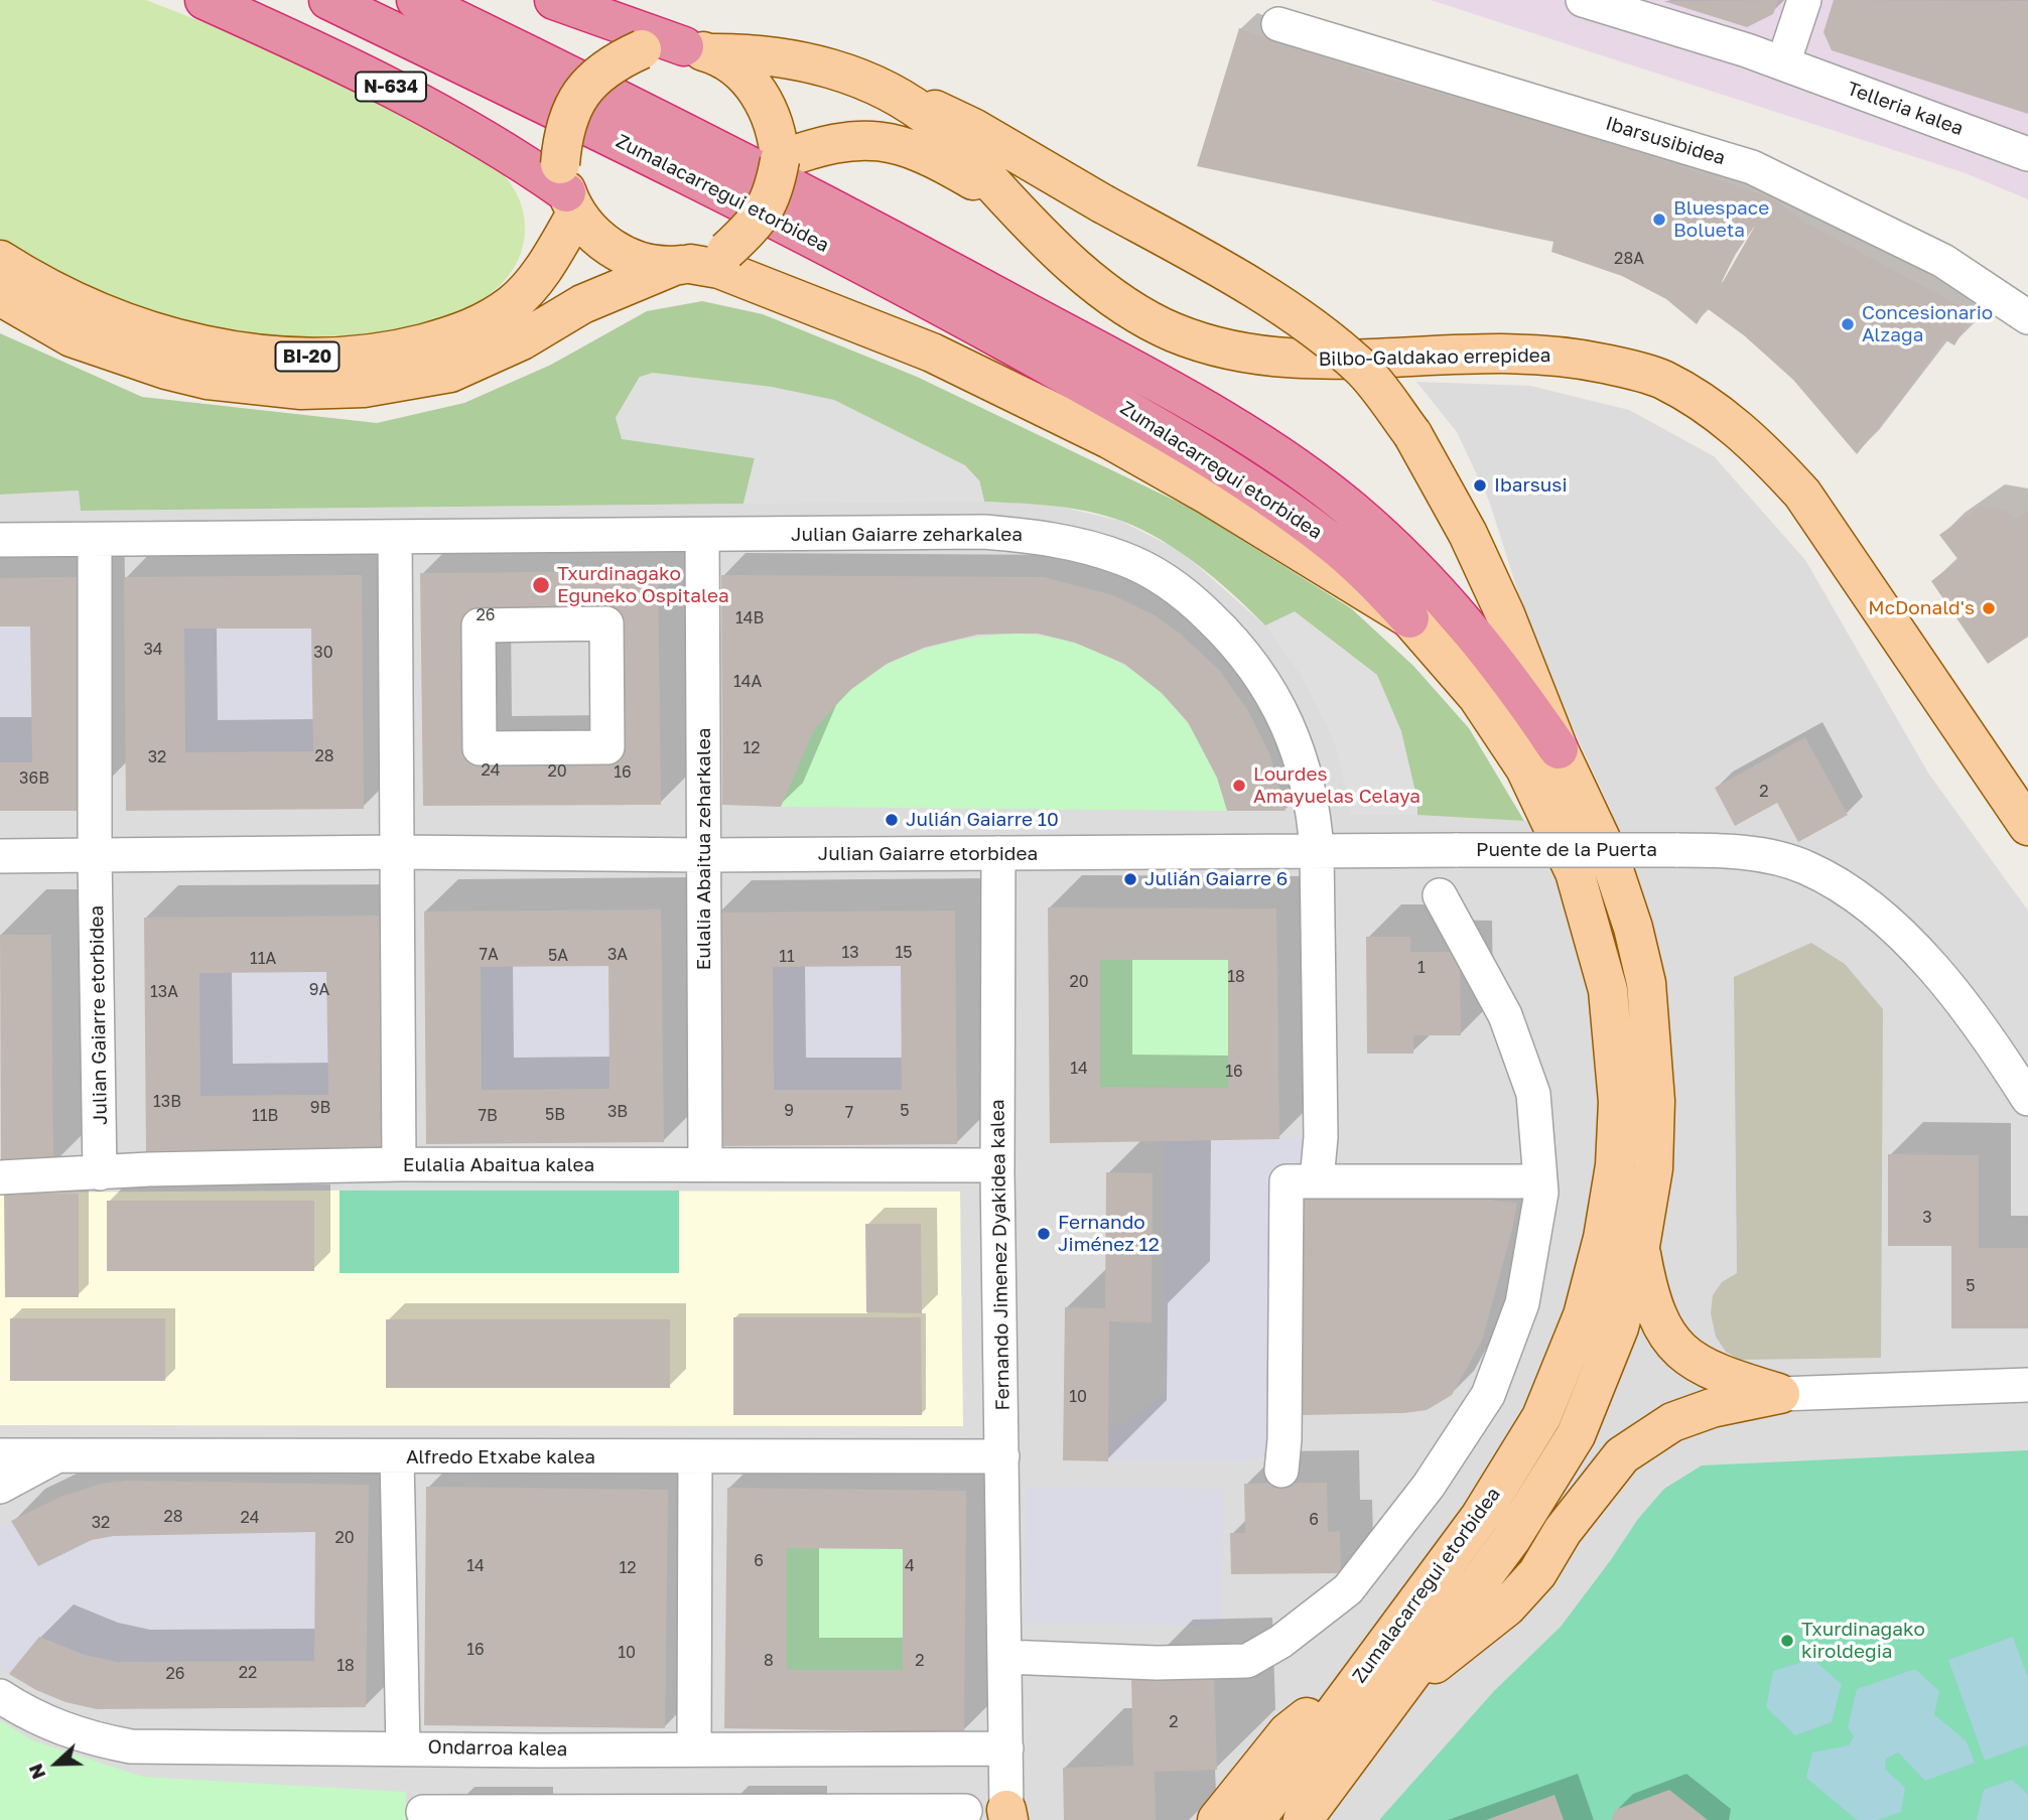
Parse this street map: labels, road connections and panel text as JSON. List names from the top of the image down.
{
  "streets": {
    "highway": ["N-634", "Zumalacarregui etorbidea"],
    "main road": ["BI-20", "Bilbo-Galdakao errepidea"],
    "street": [
      "Telleria kalea",
      "Ibarsusibidea",
      "Julian Gaiarre zeharkalea",
      "Eulalia Abaitua zeharkalea",
      "Puente de la Puerta",
      "Julian Gaiarre etorbidea",
      "Eulalia Abaitua kalea",
      "Fernando Jimenez Dyakidea kalea",
      "Alfredo Etxabe kalea",
      "Ondarroa kalea"
    ]
  },
  "crossings": [
    ["N-634", "BI-20"],
    ["N-634", "Bilbo-Galdakao errepidea"],
    ["BI-20", "Bilbo-Galdakao errepidea"],
    ["Julian Gaiarre zeharkalea", "Eulalia Abaitua zeharkalea"],
    ["Julian Gaiarre zeharkalea", "Julian Gaiarre etorbidea"],
    ["Eulalia Abaitua zeharkalea", "Julian Gaiarre etorbidea"],
    ["Eulalia Abaitua zeharkalea", "Eulalia Abaitua kalea"],
    ["Puente de la Puerta", "Julian Gaiarre etorbidea"],
    ["Julian Gaiarre etorbidea", "Eulalia Abaitua kalea"],
    ["Julian Gaiarre etorbidea", "Fernando Jimenez Dyakidea kalea"],
    ["Eulalia Abaitua kalea", "Fernando Jimenez Dyakidea kalea"],
    ["Fernando Jimenez Dyakidea kalea", "Alfredo Etxabe kalea"],
    ["Fernando Jimenez Dyakidea kalea", "Ondarroa kalea"]
  ],
  "places": [
    "Bluespace Bolueta",
    "Concesionario Alzaga",
    "Ibarsusi",
    "Txurdinagako Eguneko Ospitalea",
    "McDonald's",
    "Lourdes Amayuelas Celaya",
    "Julián Gaiarre 10",
    "Julián Gaiarre 6",
    "Fernando Jiménez 12",
    "Txurdinagako kiroldegia"
  ],
  "house_numbers": [
    "28A",
    "26",
    "14B",
    "34",
    "30",
    "14A",
    "12",
    "28",
    "32",
    "24",
    "20",
    "16",
    "36B",
    "2",
    "13",
    "15",
    "7A",
    "3A",
    "5A",
    "11",
    "11A",
    "1",
    "18",
    "20",
    "9A",
    "13A",
    "14",
    "16",
    "13B",
    "9B",
    "9",
    "5",
    "3B",
    "7",
    "5B",
    "11B",
    "7B",
    "3",
    "5",
    "10",
    "28",
    "24",
    "6",
    "32",
    "20",
    "6",
    "14",
    "4",
    "12",
    "16",
    "10",
    "8",
    "2",
    "18",
    "22",
    "26",
    "2"
  ],
  "north": "left"
}
